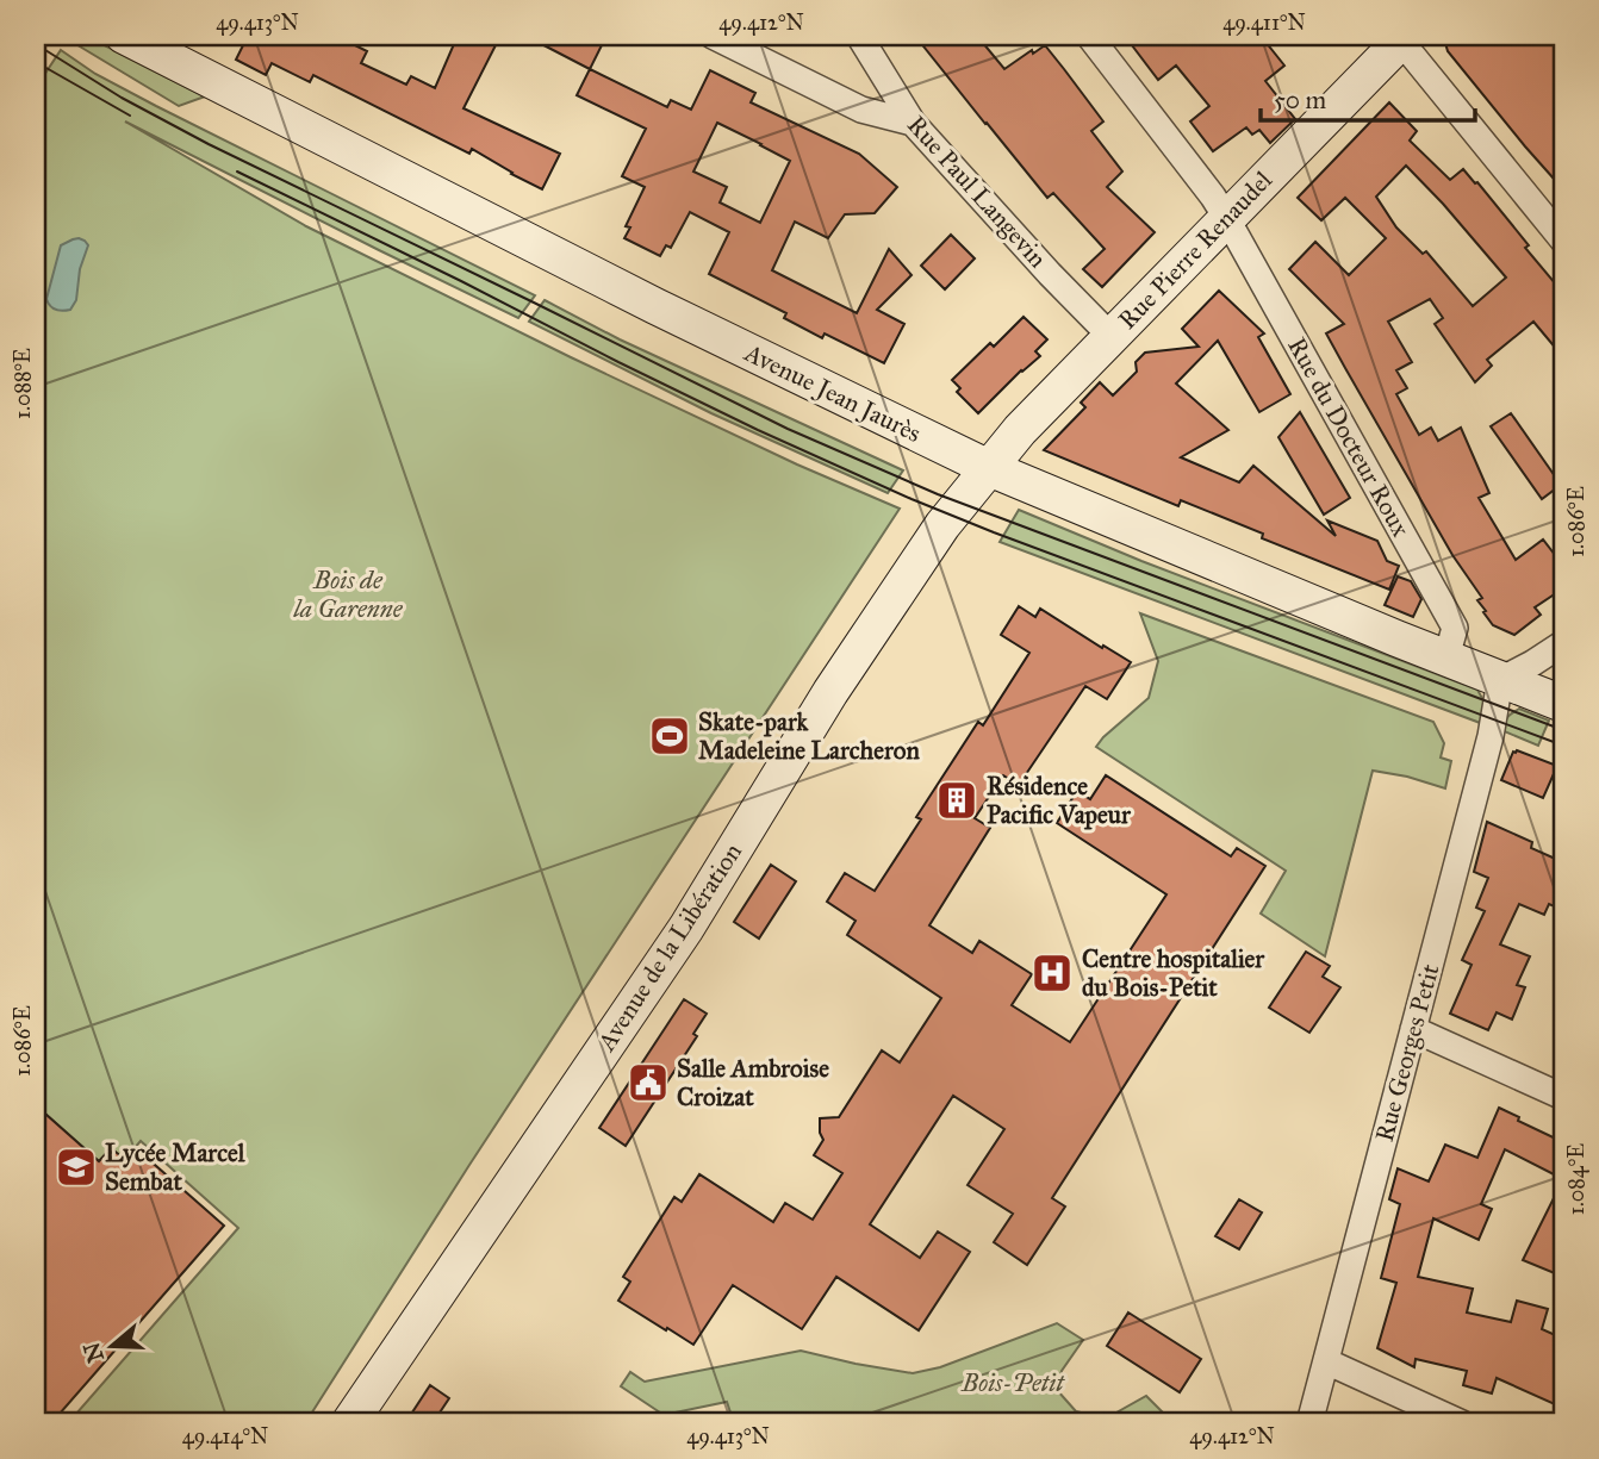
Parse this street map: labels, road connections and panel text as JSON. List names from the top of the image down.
{
  "streets": {
    "street": [
      "Rue Paul Langevin",
      "Rue Pierre Renaudel",
      "Avenue Jean Jaurès",
      "Rue du Docteur Roux",
      "Avenue de la Libération",
      "Rue Georges Petit"
    ]
  },
  "crossings": [
    ["Rue Paul Langevin", "Rue Pierre Renaudel"],
    ["Rue Pierre Renaudel", "Avenue Jean Jaurès"],
    ["Rue Pierre Renaudel", "Rue du Docteur Roux"],
    ["Rue Pierre Renaudel", "Avenue de la Libération"],
    ["Avenue Jean Jaurès", "Rue du Docteur Roux"],
    ["Avenue Jean Jaurès", "Avenue de la Libération"],
    ["Avenue Jean Jaurès", "Rue Georges Petit"]
  ],
  "parks": ["Bois de la Garenne", "Bois-Petit"],
  "places": {
    "sports": ["Skate-park Madeleine Larcheron"],
    "building": ["Résidence Pacific Vapeur"],
    "hospital": ["Centre hospitalier du Bois-Petit"],
    "public building": ["Salle Ambroise Croizat"],
    "school or university": ["Lycée Marcel Sembat"]
  },
  "scale_bar": "50 m",
  "north": "left",
  "coordinates": [
    "49.413°N",
    "49.412°N",
    "49.411°N",
    "1.088°E",
    "1.086°E",
    "1.084°E",
    "49.414°N"
  ]
}
